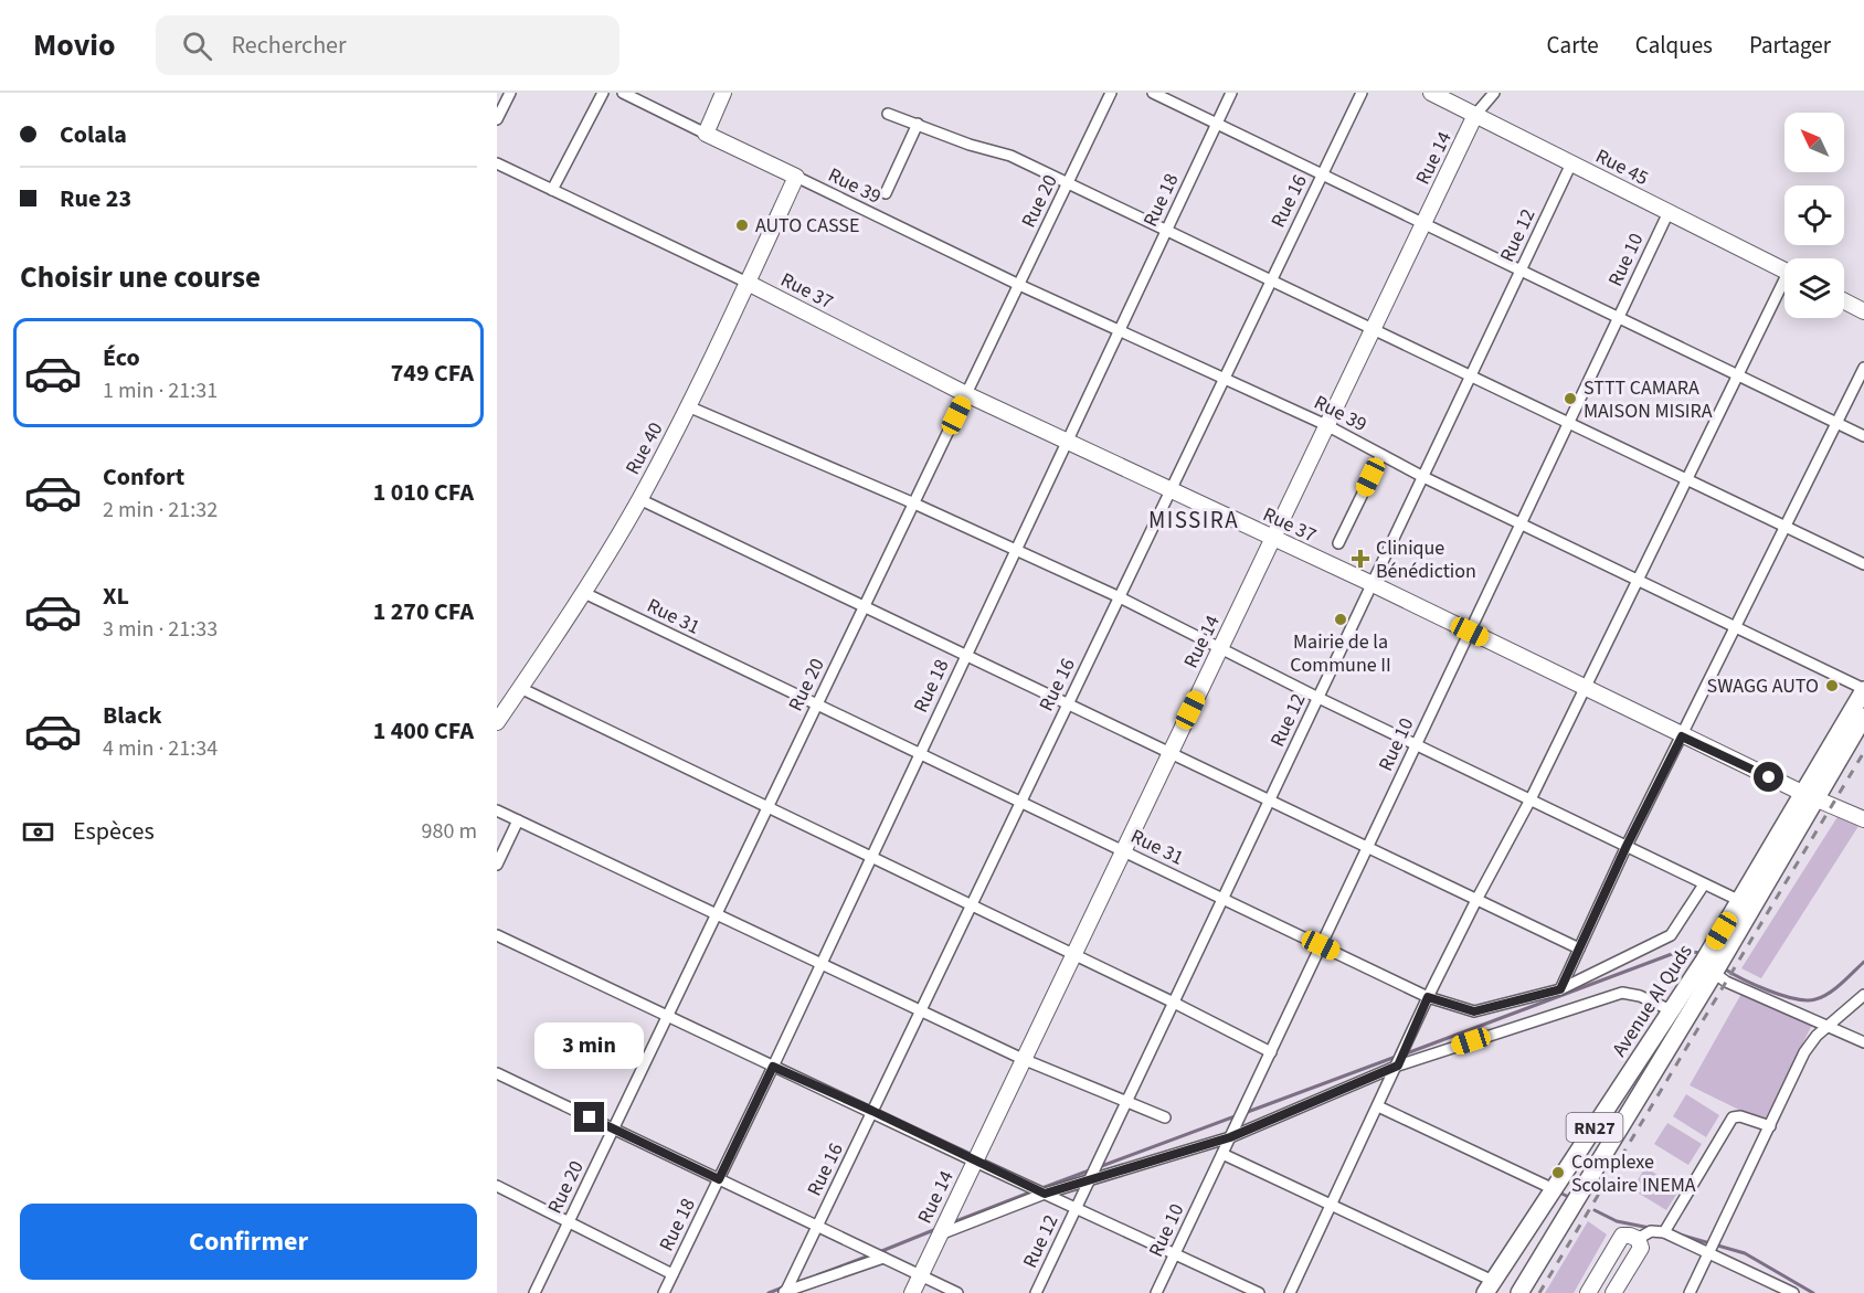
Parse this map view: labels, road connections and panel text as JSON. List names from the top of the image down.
{
  "streets": {
    "main road": ["Avenue Al Quds", "RN27"],
    "street": [
      "Rue 14",
      "Rue 45",
      "Rue 39",
      "Rue 18",
      "Rue 20",
      "Rue 16",
      "Rue 12",
      "Rue 10",
      "Rue 37",
      "Rue 40",
      "Rue 31"
    ]
  },
  "crossings": [
    ["Rue 14", "Rue 45"],
    ["Rue 14", "Rue 39"],
    ["Rue 14", "Rue 37"],
    ["Rue 14", "Rue 31"],
    ["Rue 45", "Rue 12"],
    ["Rue 45", "Rue 10"],
    ["Rue 39", "Rue 18"],
    ["Rue 39", "Rue 20"],
    ["Rue 39", "Rue 16"],
    ["Rue 39", "Rue 12"],
    ["Rue 39", "Rue 10"],
    ["Rue 39", "Rue 40"],
    ["Rue 39", "Avenue Al Quds"],
    ["Rue 18", "Rue 37"],
    ["Rue 18", "Rue 31"],
    ["Rue 20", "Rue 37"],
    ["Rue 20", "Rue 31"],
    ["Rue 16", "Rue 37"],
    ["Rue 16", "Rue 31"],
    ["Rue 12", "Rue 37"],
    ["Rue 12", "Rue 31"],
    ["Rue 10", "Rue 37"],
    ["Rue 10", "Rue 31"],
    ["Rue 37", "Rue 40"],
    ["Rue 37", "Avenue Al Quds"],
    ["Rue 40", "Rue 31"]
  ],
  "districts": ["MISSIRA"],
  "places": {
    "other": [
      "AUTO CASSE",
      "STTT CAMARA MAISON MISIRA",
      "Mairie de la Commune II",
      "SWAGG AUTO",
      "Complexe Scolaire INEMA"
    ],
    "health": ["Clinique Bénédiction"]
  },
  "north": "top left",
  "page": {
    "header": "Movio",
    "search": "Rechercher",
    "nav": ["Carte", "Calques", "Partager"],
    "banner": ["Colala", "Rue 23"],
    "heading": "Choisir une course",
    "list": [
      {
        "name": "Éco",
        "note": "1 min · 21:31",
        "value": "749 CFA"
      },
      {
        "name": "Confort",
        "note": "2 min · 21:32",
        "value": "1 010 CFA"
      },
      {
        "name": "XL",
        "note": "3 min · 21:33",
        "value": "1 270 CFA"
      },
      {
        "name": "Black",
        "note": "4 min · 21:34",
        "value": "1 400 CFA"
      }
    ],
    "pay": ["Espèces", "980 m"],
    "bubble": "3 min",
    "buttons": "Confirmer"
  }
}
